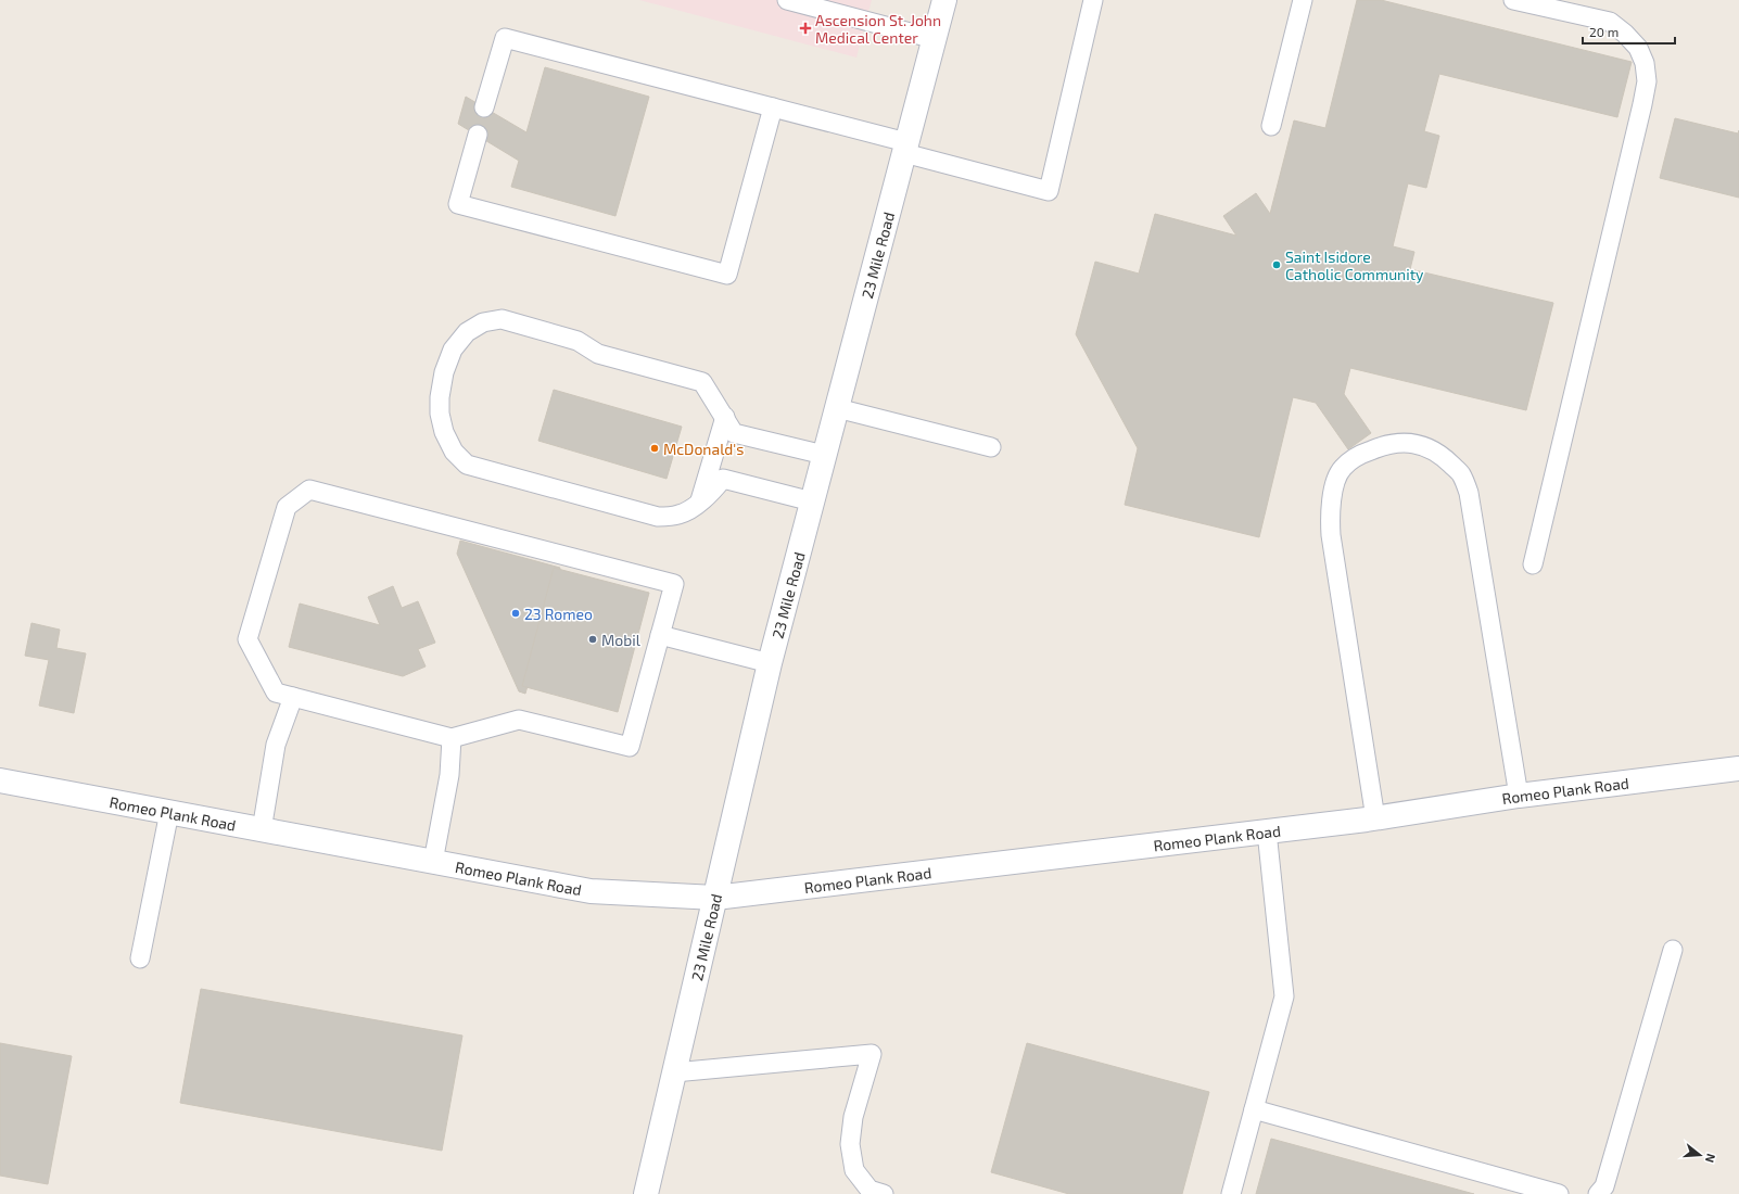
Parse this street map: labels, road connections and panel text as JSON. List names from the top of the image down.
{
  "streets": {
    "main road": ["23 Mile Road", "Romeo Plank Road"]
  },
  "crossings": [
    ["23 Mile Road", "Romeo Plank Road"]
  ],
  "places": {
    "health": ["Ascension St. John Medical Center"],
    "other": [
      "Saint Isidore Catholic Community",
      "McDonald's",
      "23 Romeo",
      "Mobil"
    ]
  },
  "scale_bar": "20 m",
  "north": "right"
}
